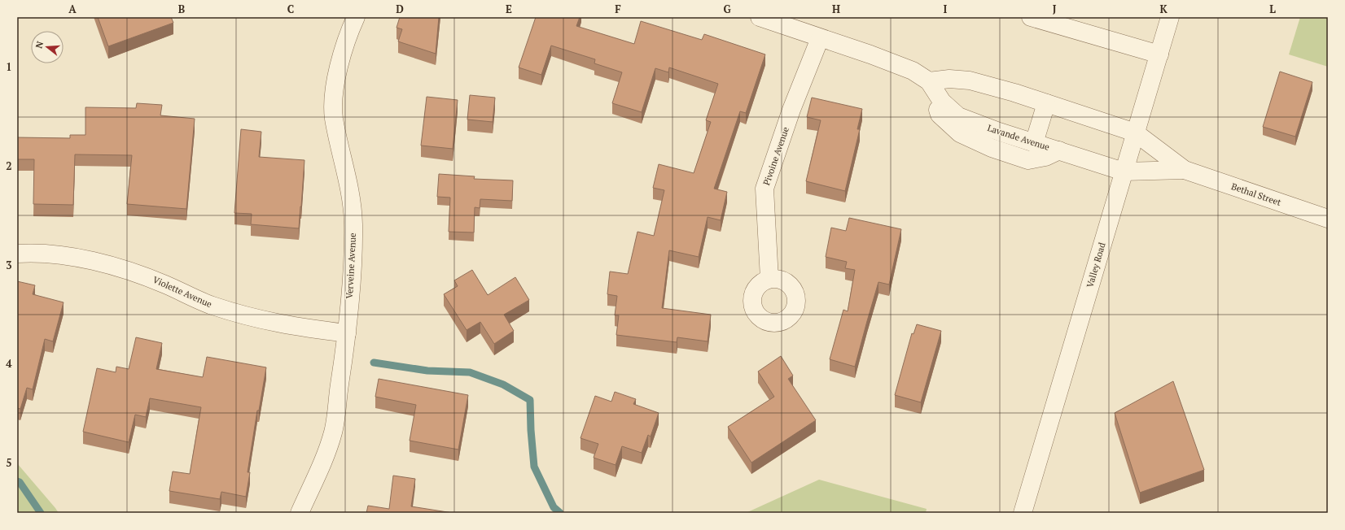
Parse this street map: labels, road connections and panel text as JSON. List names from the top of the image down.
{
  "streets": {
    "street": [
      "Lavande Avenue",
      "Pivoine Avenue",
      "Bethal Street",
      "Valley Road",
      "Verveine Avenue",
      "Violette Avenue"
    ]
  },
  "crossings": [
    ["Lavande Avenue", "Pivoine Avenue"],
    ["Lavande Avenue", "Bethal Street"],
    ["Lavande Avenue", "Valley Road"],
    ["Bethal Street", "Valley Road"],
    ["Verveine Avenue", "Violette Avenue"]
  ],
  "north": "left",
  "grid": {
    "columns": [
      "A",
      "B",
      "C",
      "D",
      "E",
      "F",
      "G",
      "H",
      "I",
      "J",
      "K",
      "L"
    ],
    "rows": [
      "1",
      "2",
      "3",
      "4",
      "5"
    ]
  }
}
